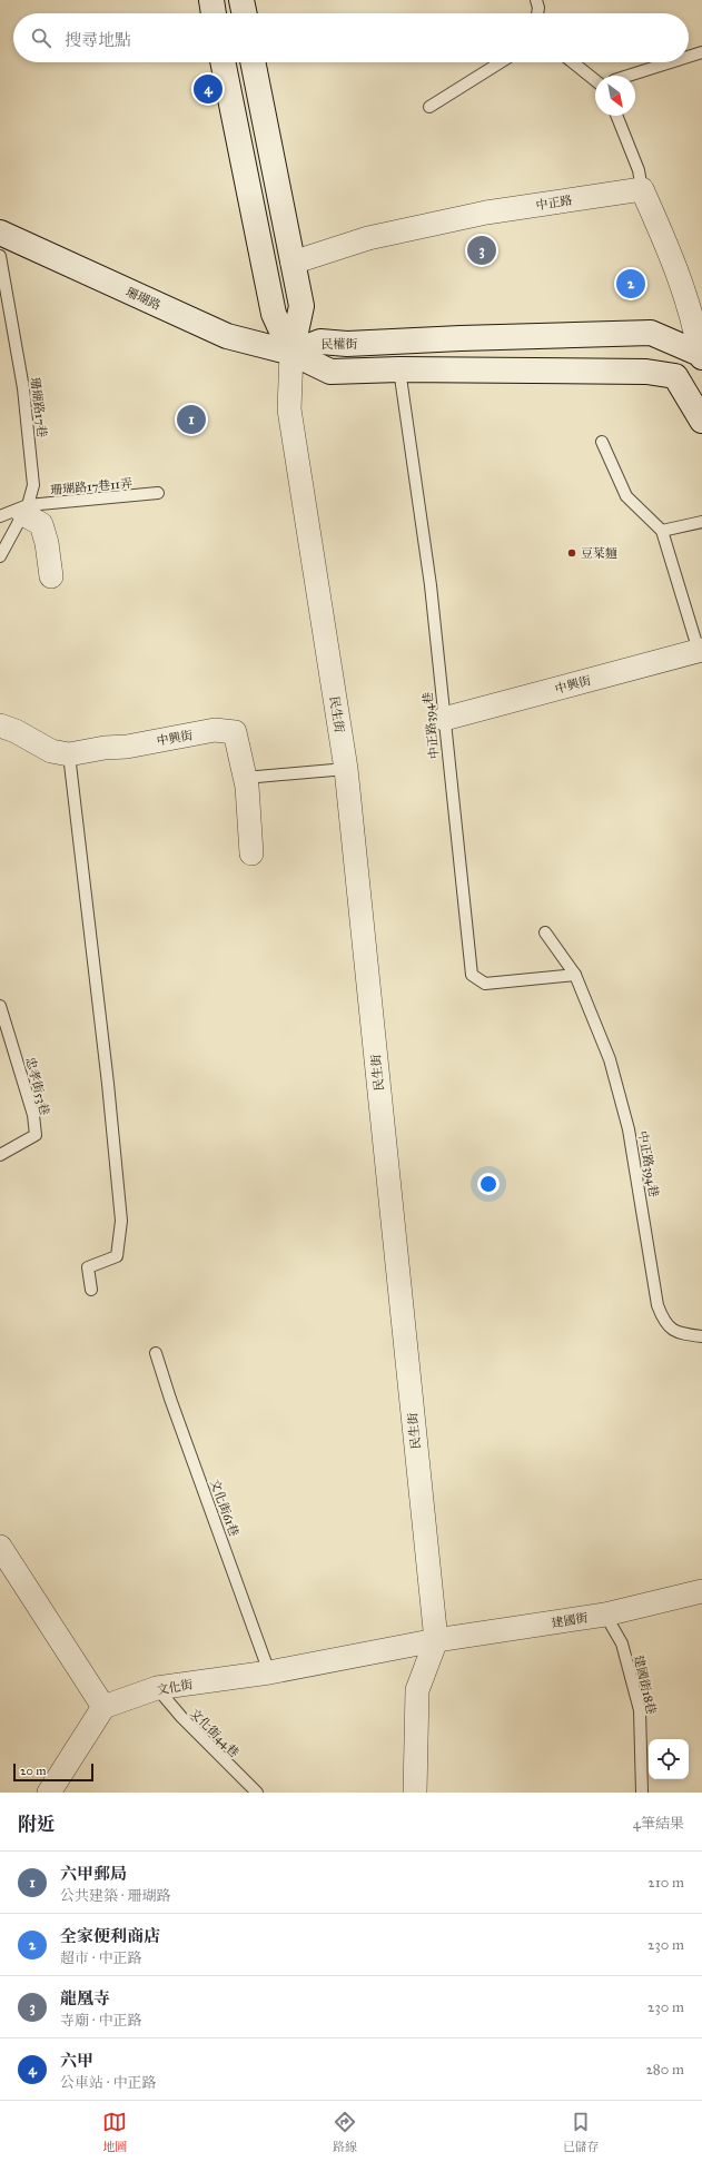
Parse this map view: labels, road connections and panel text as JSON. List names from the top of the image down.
{
  "streets": {
    "main road": ["珊瑚路", "民權街"],
    "street": [
      "中正路",
      "中興街",
      "民生街",
      "建國街",
      "文化街"
    ],
    "lane": [
      "珊瑚路17巷",
      "珊瑚路17巷11弄",
      "中正路394巷",
      "忠孝街53巷",
      "文化街61巷",
      "建國街18巷",
      "文化街44巷"
    ]
  },
  "crossings": [
    ["珊瑚路", "民權街"],
    ["珊瑚路", "民生街"],
    ["民權街", "民生街"],
    ["民權街", "中正路394巷"],
    ["珊瑚路17巷", "珊瑚路17巷11弄"],
    ["中興街", "中正路394巷"],
    ["民生街", "建國街"],
    ["民生街", "文化街"],
    ["文化街61巷", "文化街"],
    ["建國街", "建國街18巷"],
    ["建國街", "文化街"],
    ["文化街", "文化街44巷"]
  ],
  "places": ["豆菜麵"],
  "scale_bar": "20 m",
  "north": "bottom right",
  "page": {
    "search": "搜尋地點",
    "pins": [
      "4",
      "3",
      "2",
      "1"
    ],
    "scale": "20 m",
    "heading": ["附近", "4筆結果"],
    "list": [
      {
        "mark": "1",
        "name": "六甲郵局",
        "note": "公共建築 · 珊瑚路",
        "value": "210 m"
      },
      {
        "mark": "2",
        "name": "全家便利商店",
        "note": "超市 · 中正路",
        "value": "230 m"
      },
      {
        "mark": "3",
        "name": "龍凰寺",
        "note": "寺廟 · 中正路",
        "value": "230 m"
      },
      {
        "mark": "4",
        "name": "六甲",
        "note": "公車站 · 中正路",
        "value": "280 m"
      }
    ],
    "nav": ["地圖", "路線", "已儲存"]
  }
}
